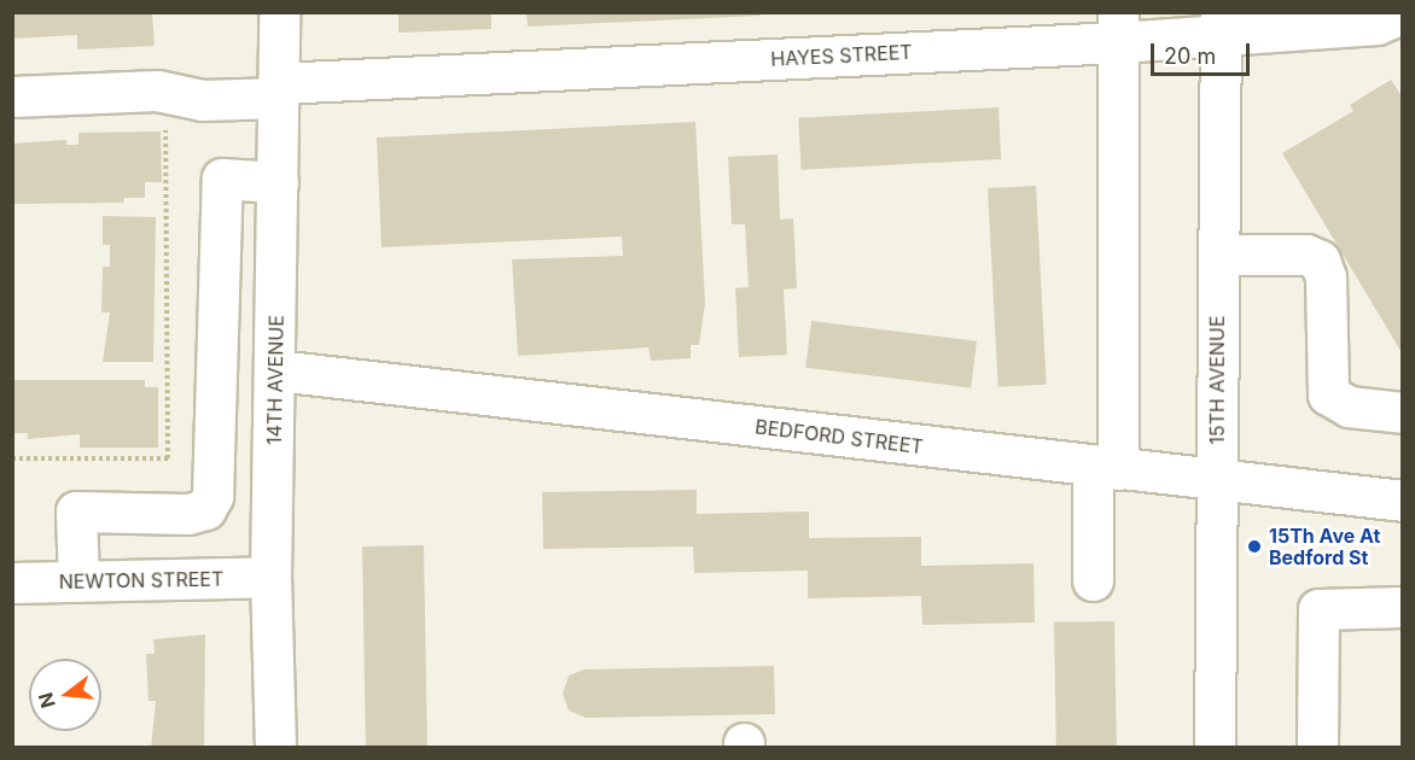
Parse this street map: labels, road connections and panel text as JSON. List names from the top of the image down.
{
  "streets": {
    "street": [
      "HAYES STREET",
      "14TH AVENUE",
      "15TH AVENUE",
      "BEDFORD STREET",
      "NEWTON STREET"
    ]
  },
  "crossings": [
    ["HAYES STREET", "14TH AVENUE"],
    ["HAYES STREET", "15TH AVENUE"],
    ["14TH AVENUE", "BEDFORD STREET"],
    ["14TH AVENUE", "NEWTON STREET"],
    ["15TH AVENUE", "BEDFORD STREET"]
  ],
  "places": ["15Th Ave At Bedford St"],
  "scale_bar": "20 m",
  "north": "left"
}
